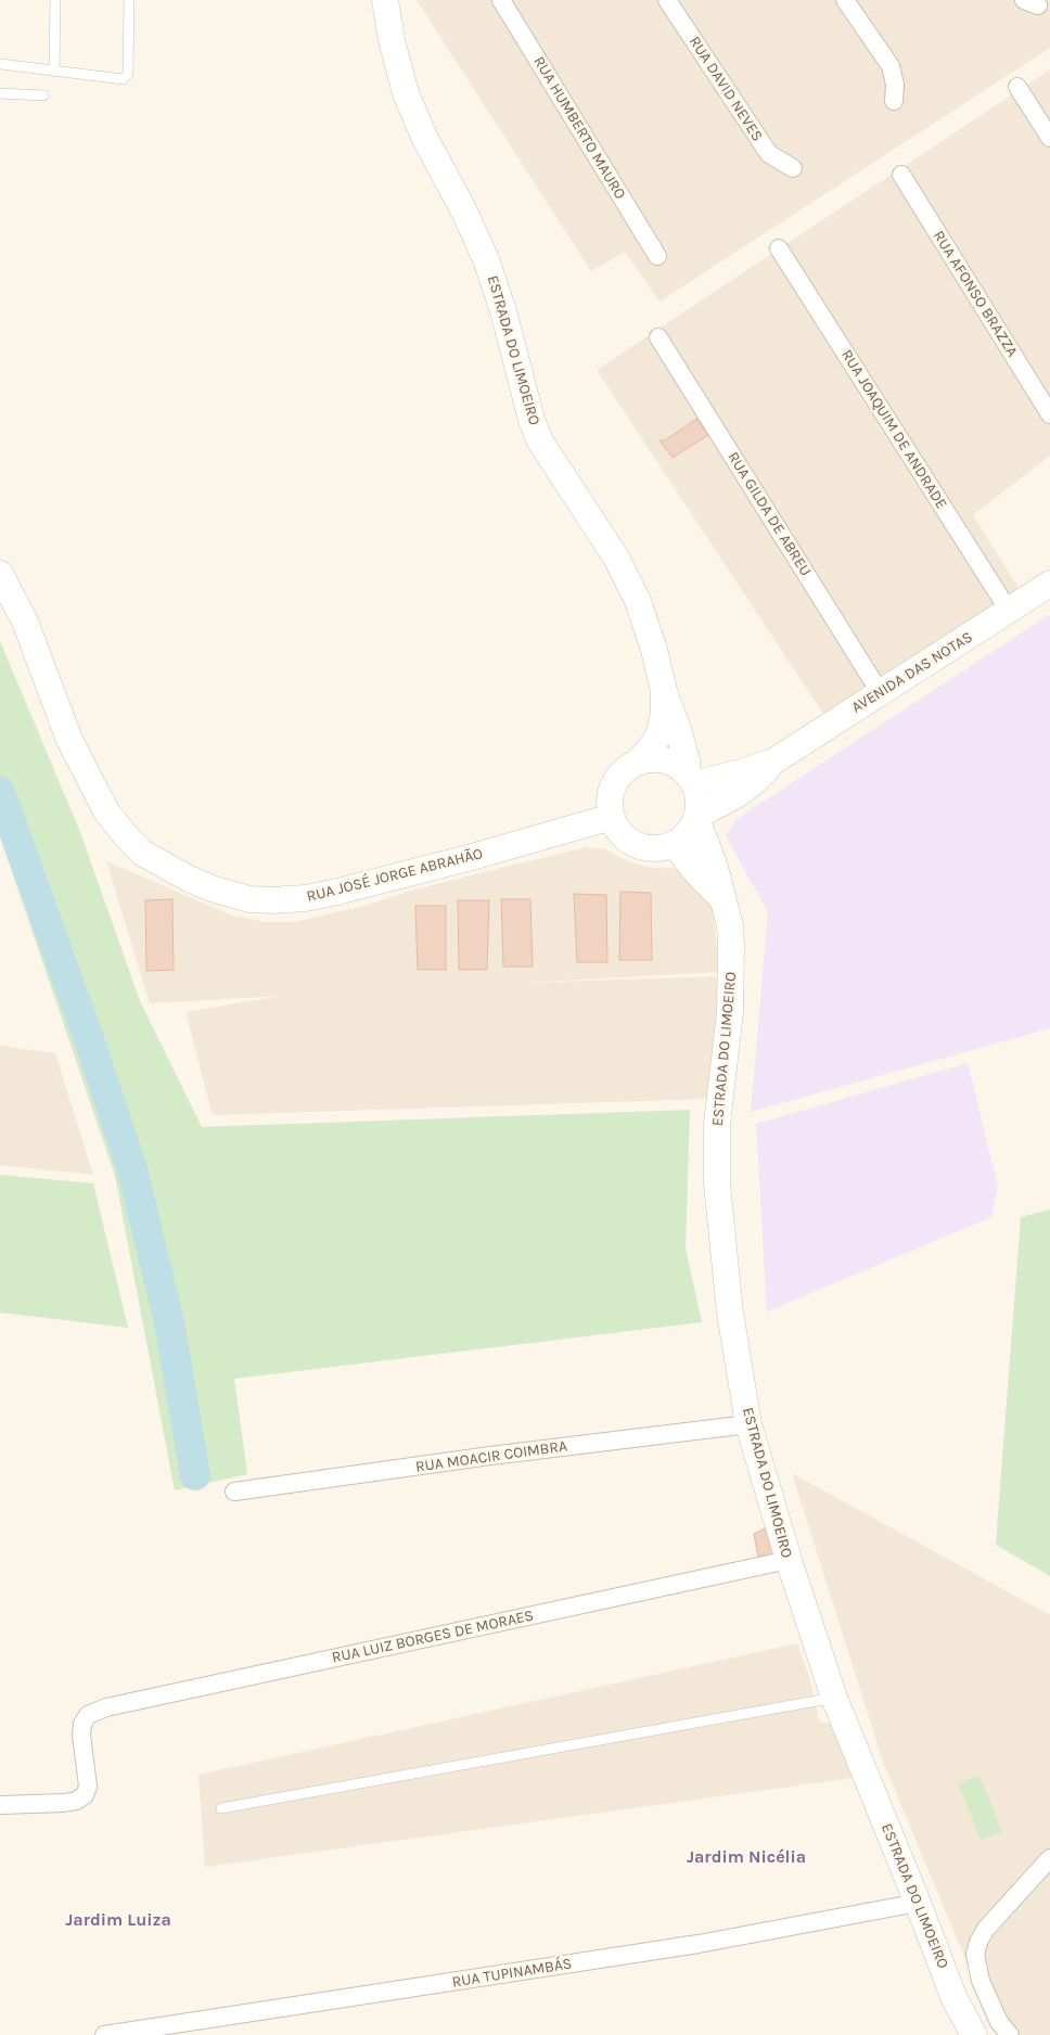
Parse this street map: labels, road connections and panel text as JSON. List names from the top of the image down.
{
  "streets": {
    "main road": ["ESTRADA DO LIMOEIRO", "AVENIDA DAS NOTAS", "RUA JOSÉ JORGE ABRAHÃO"],
    "street": [
      "RUA DAVID NEVES",
      "RUA HUMBERTO MAURO",
      "RUA AFONSO BRAZZA",
      "RUA JOAQUIM DE ANDRADE",
      "RUA GILDA DE ABREU",
      "RUA MOACIR COIMBRA",
      "RUA LUIZ BORGES DE MORAES",
      "RUA TUPINAMBÁS"
    ]
  },
  "crossings": [
    ["ESTRADA DO LIMOEIRO", "AVENIDA DAS NOTAS"],
    ["ESTRADA DO LIMOEIRO", "RUA JOSÉ JORGE ABRAHÃO"],
    ["ESTRADA DO LIMOEIRO", "RUA MOACIR COIMBRA"],
    ["ESTRADA DO LIMOEIRO", "RUA LUIZ BORGES DE MORAES"],
    ["ESTRADA DO LIMOEIRO", "RUA TUPINAMBÁS"],
    ["RUA JOAQUIM DE ANDRADE", "AVENIDA DAS NOTAS"],
    ["RUA GILDA DE ABREU", "AVENIDA DAS NOTAS"],
    ["AVENIDA DAS NOTAS", "RUA JOSÉ JORGE ABRAHÃO"]
  ],
  "districts": ["Jardim Nicélia", "Jardim Luiza"]
}
